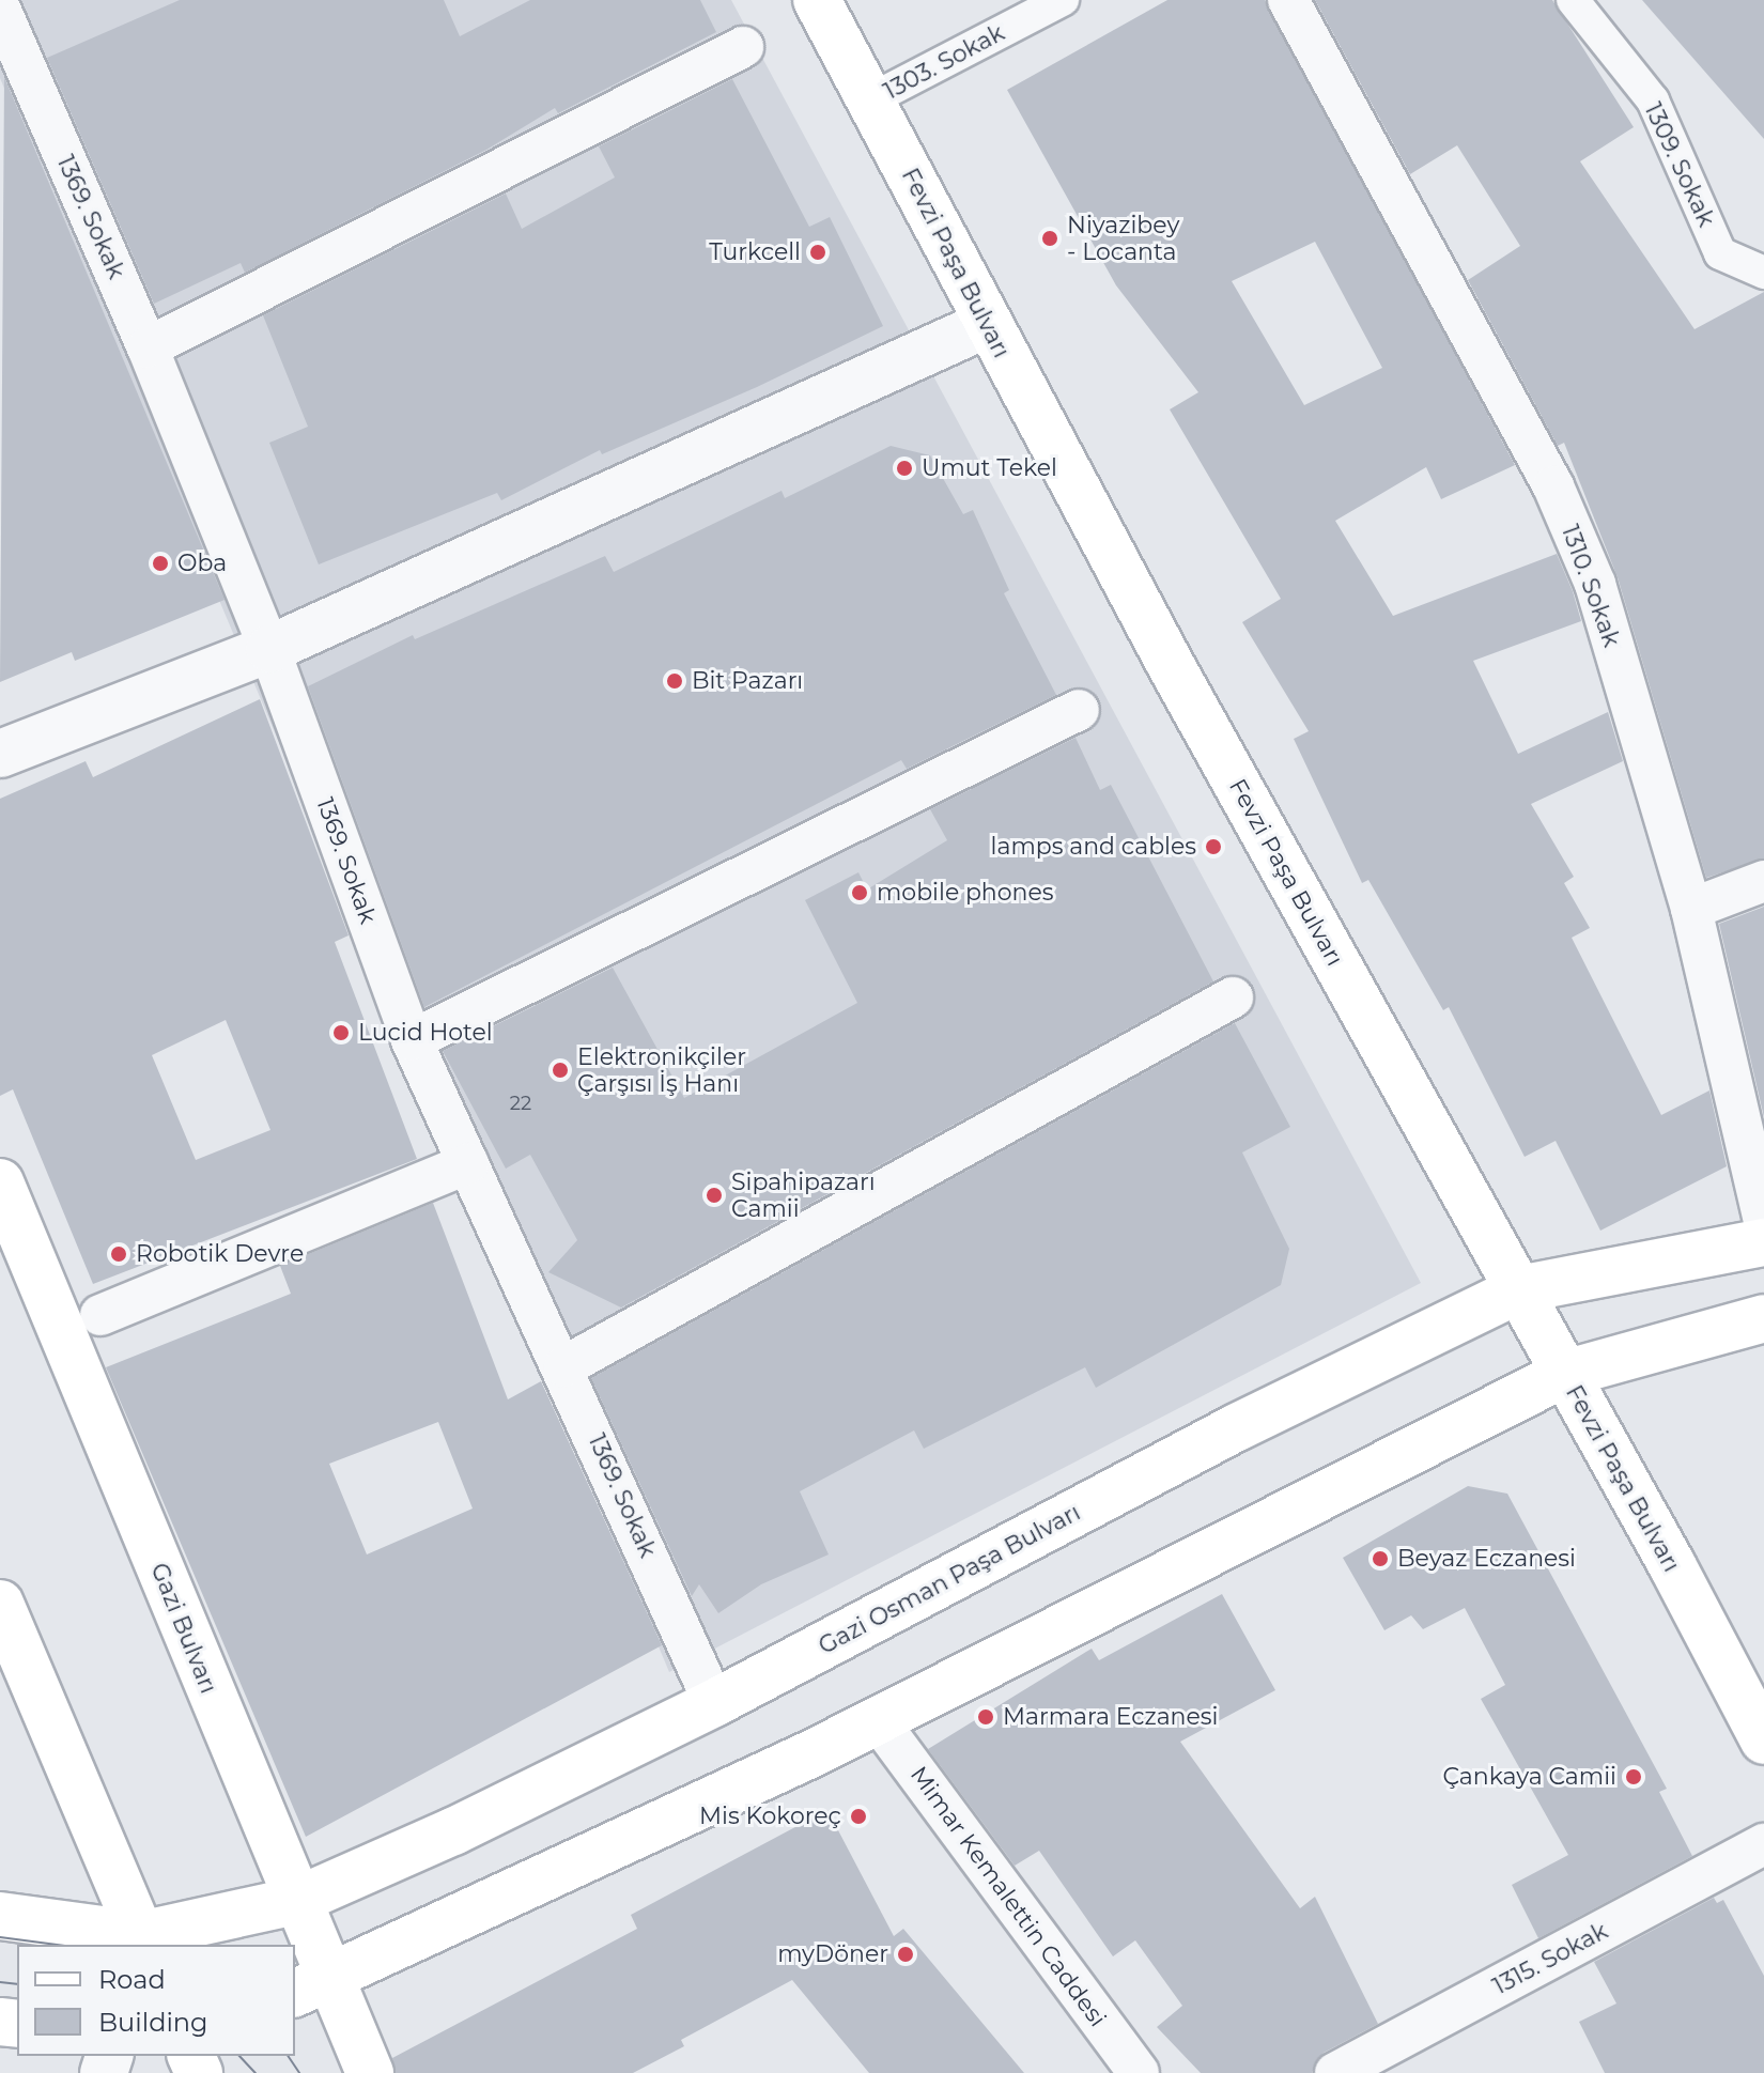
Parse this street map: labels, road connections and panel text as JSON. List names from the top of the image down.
{
  "streets": {
    "main road": ["Fevzi Paşa Bulvarı", "Gazi Osman Paşa Bulvarı", "Gazi Bulvarı"],
    "street": [
      "1303. Sokak",
      "1309. Sokak",
      "1369. Sokak",
      "1310. Sokak",
      "Mimar Kemalettin Caddesi",
      "1315. Sokak"
    ]
  },
  "crossings": [
    ["1303. Sokak", "Fevzi Paşa Bulvarı"],
    ["1369. Sokak", "Gazi Osman Paşa Bulvarı"],
    ["Fevzi Paşa Bulvarı", "Gazi Osman Paşa Bulvarı"],
    ["Gazi Osman Paşa Bulvarı", "Gazi Bulvarı"]
  ],
  "places": [
    "Niyazibey - Locanta",
    "Turkcell",
    "Umut Tekel",
    "Oba",
    "Bit Pazarı",
    "lamps and cables",
    "mobile phones",
    "Lucid Hotel",
    "Elektronikçiler Çarşısı İş Hanı",
    "Sipahipazarı Camii",
    "Robotik Devre",
    "Beyaz Eczanesi",
    "Marmara Eczanesi",
    "Çankaya Camii",
    "Mis Kokoreç",
    "myDöner"
  ],
  "house_numbers": ["22"],
  "legend": ["Road", "Building"]
}
